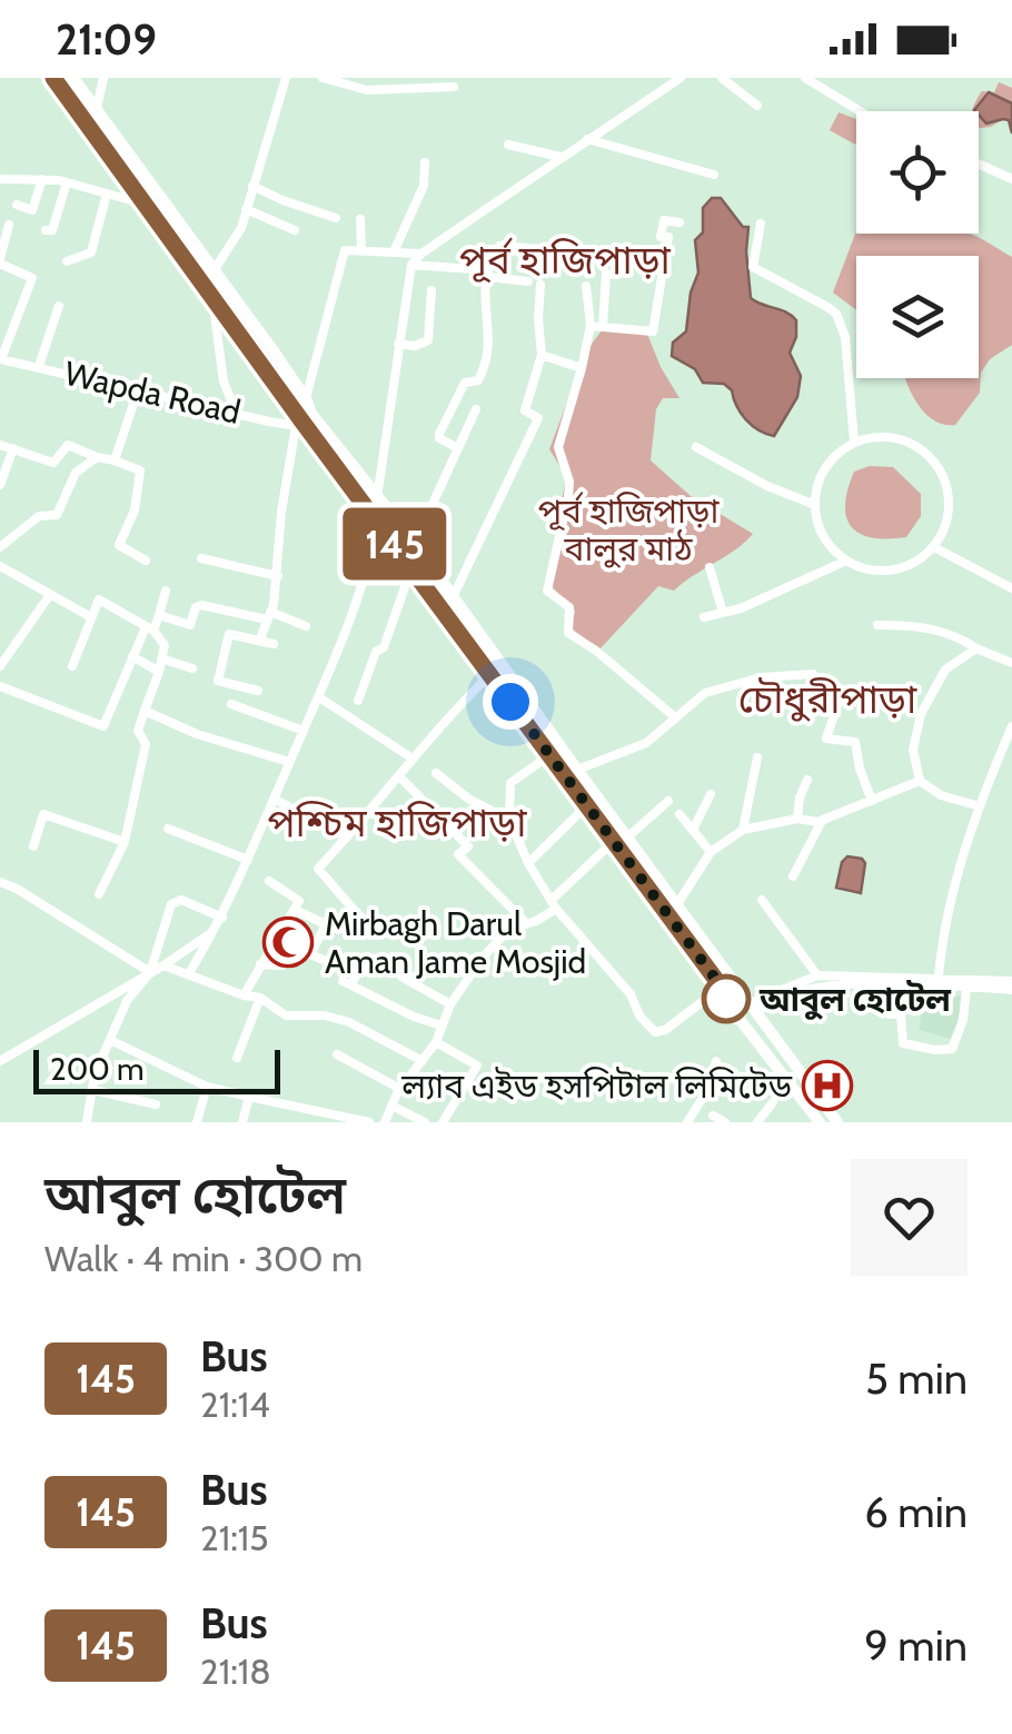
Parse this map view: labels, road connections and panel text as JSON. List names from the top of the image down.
{
  "streets": {
    "street": ["Wapda Road"]
  },
  "districts": ["পূর্ব হাজিপাড়া", "চৌধুরীপাড়া", "পশ্চিম হাজিপাড়া"],
  "parks": ["পূর্ব হাজিপাড়া বালুর মাঠ"],
  "places": {
    "mosque": ["Mirbagh Darul Aman Jame Mosjid"],
    "other": ["আবুল হোটেল"],
    "hospital": ["ল্যাব এইড হসপিটাল লিমিটেড"]
  },
  "lines": ["bus line 145"],
  "scale_bar": "200 m",
  "page": {
    "status": "21:09",
    "on_map": "145",
    "scale": "200 m",
    "heading": ["আবুল হোটেল", "Walk · 4 min · 300 m"],
    "list": [
      {
        "mark": "145",
        "name": "Bus",
        "note": "21:14",
        "value": "5 min"
      },
      {
        "mark": "145",
        "name": "Bus",
        "note": "21:15",
        "value": "6 min"
      },
      {
        "mark": "145",
        "name": "Bus",
        "note": "21:18",
        "value": "9 min"
      }
    ]
  }
}
